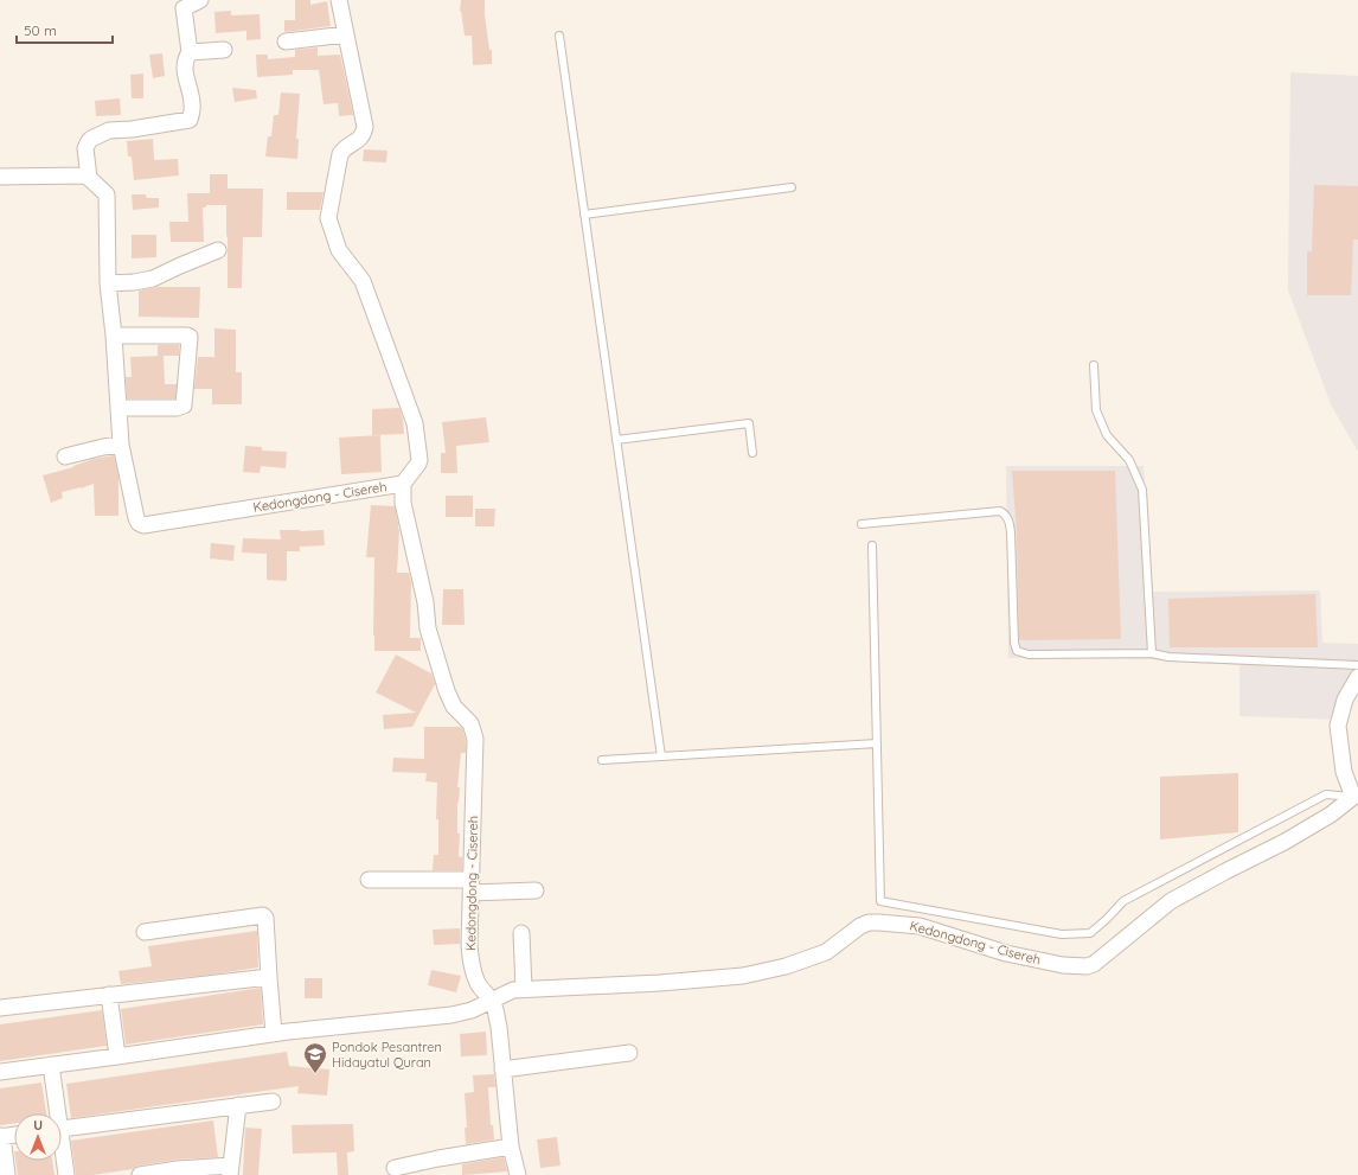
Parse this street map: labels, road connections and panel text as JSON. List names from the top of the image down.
{
  "streets": {
    "street": ["Kedongdong - Cisereh"]
  },
  "places": {
    "school or university": ["Pondok Pesantren Hidayatul Quran"]
  },
  "scale_bar": "50 m",
  "north": "top"
}
